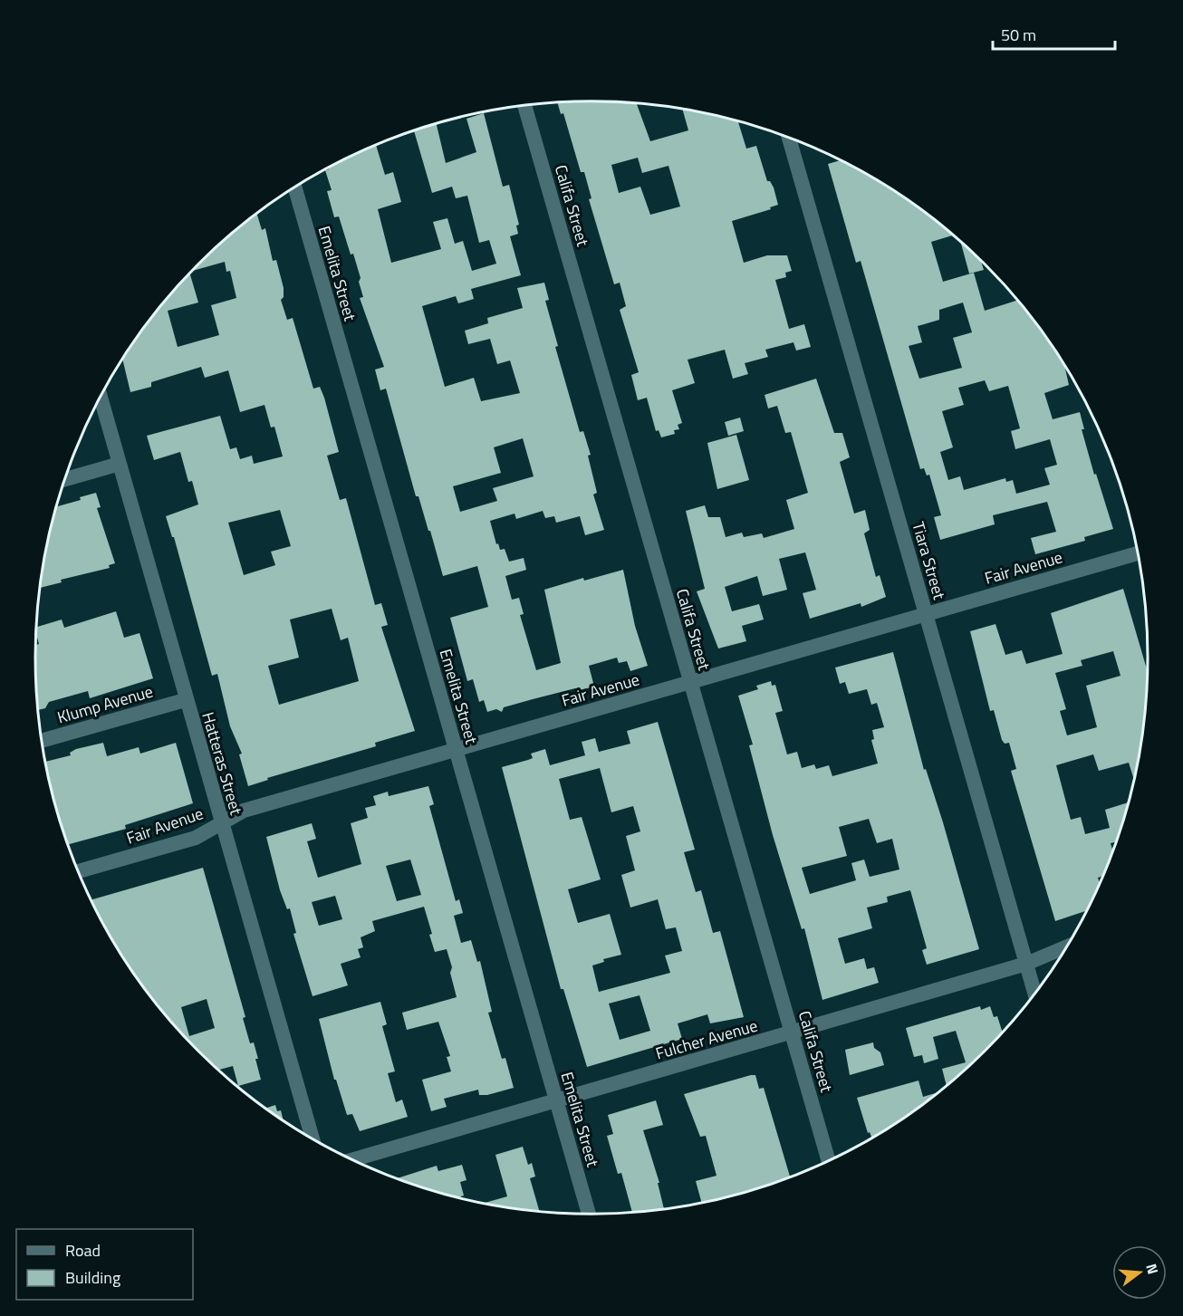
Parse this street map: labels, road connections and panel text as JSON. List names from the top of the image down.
{
  "streets": {
    "street": [
      "Califa Street",
      "Emelita Street",
      "Tiara Street",
      "Fair Avenue",
      "Klump Avenue",
      "Hatteras Street",
      "Fulcher Avenue"
    ]
  },
  "crossings": [
    ["Califa Street", "Fair Avenue"],
    ["Califa Street", "Fulcher Avenue"],
    ["Emelita Street", "Fair Avenue"],
    ["Emelita Street", "Fulcher Avenue"],
    ["Tiara Street", "Fair Avenue"],
    ["Tiara Street", "Fulcher Avenue"],
    ["Fair Avenue", "Hatteras Street"],
    ["Klump Avenue", "Hatteras Street"]
  ],
  "legend": ["Road", "Building"],
  "scale_bar": "50 m",
  "north": "right"
}
